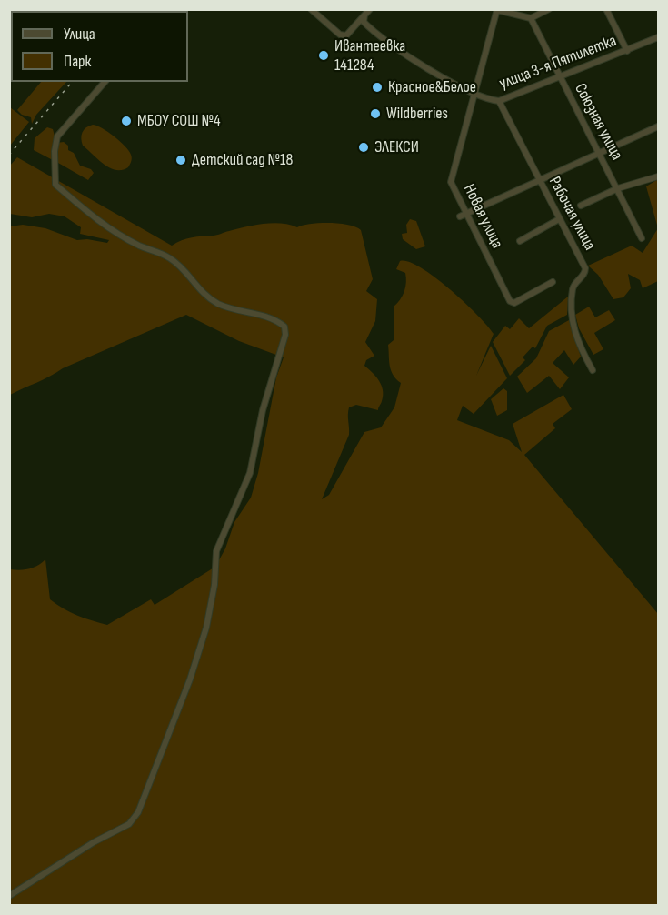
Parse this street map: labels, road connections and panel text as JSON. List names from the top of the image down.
{
  "streets": {
    "street": [
      "улица 3-я Пятилетка",
      "Союзная улица",
      "Рабочая улица",
      "Новая улица"
    ]
  },
  "crossings": [
    ["улица 3-я Пятилетка", "Союзная улица"],
    ["улица 3-я Пятилетка", "Рабочая улица"],
    ["улица 3-я Пятилетка", "Новая улица"]
  ],
  "places": [
    "Ивантеевка 141284",
    "Красное&Белое",
    "Wildberries",
    "МБОУ СОШ №4",
    "ЭЛЕКСИ",
    "Детский сад №18"
  ],
  "legend": ["Улица", "Парк"]
}
